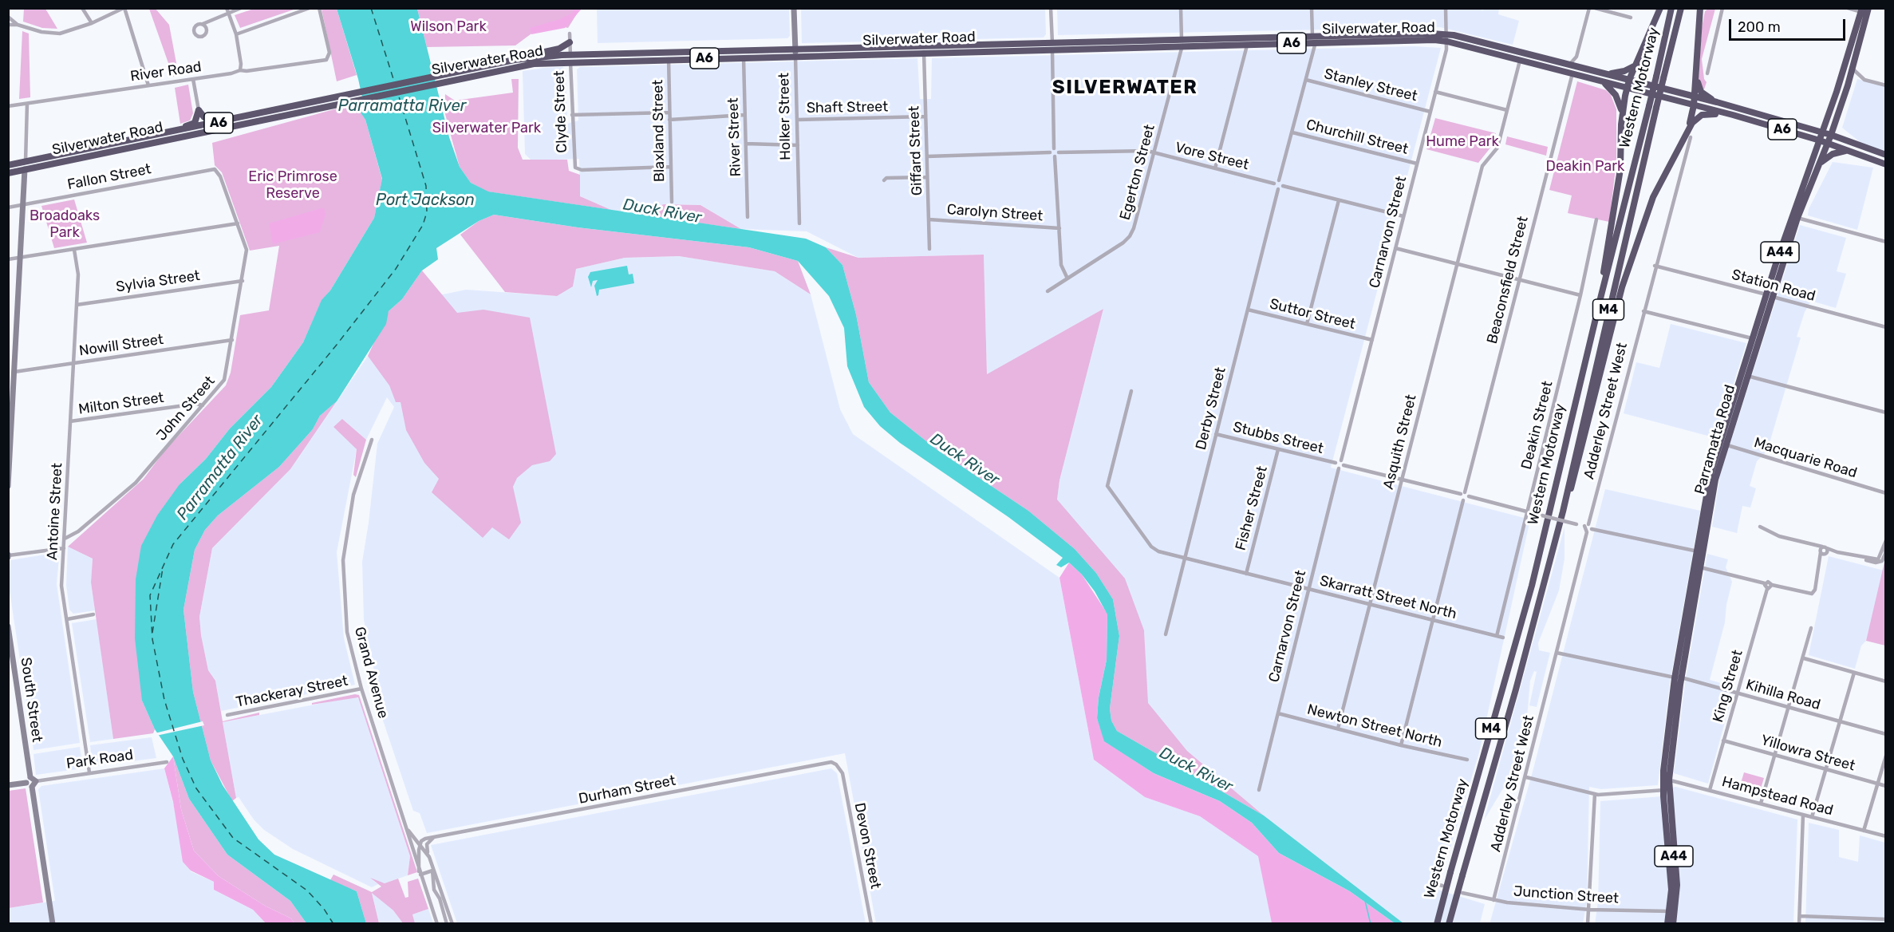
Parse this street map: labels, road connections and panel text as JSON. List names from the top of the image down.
{
  "streets": {
    "highway": [
      "Silverwater Road",
      "A6",
      "Western Motorway",
      "A44",
      "M4",
      "Parramatta Road"
    ],
    "street": [
      "River Road",
      "Stanley Street",
      "Shaft Street",
      "Clyde Street",
      "Holker Street",
      "Blaxland Street",
      "River Street",
      "Churchill Street",
      "Giffard Street",
      "Vore Street",
      "Egerton Street",
      "Fallon Street",
      "Carolyn Street",
      "Carnarvon Street",
      "Beaconsfield Street",
      "Sylvia Street",
      "Station Road",
      "Suttor Street",
      "Nowill Street",
      "Milton Street",
      "John Street",
      "Derby Street",
      "Adderley Street West",
      "Deakin Street",
      "Stubbs Street",
      "Asquith Street",
      "Macquarie Road",
      "Fisher Street",
      "Antoine Street",
      "Skarratt Street North",
      "Grand Avenue",
      "King Street",
      "Thackeray Street",
      "Kihilla Road",
      "South Street",
      "Newton Street North",
      "Yillowra Street",
      "Park Road",
      "Durham Street",
      "Hampstead Road",
      "Devon Street",
      "Junction Street"
    ]
  },
  "crossings": [
    ["Silverwater Road", "A6"],
    ["Silverwater Road", "Clyde Street"],
    ["Silverwater Road", "Holker Street"],
    ["Silverwater Road", "Blaxland Street"],
    ["Silverwater Road", "River Street"],
    ["Silverwater Road", "Giffard Street"],
    ["Silverwater Road", "Egerton Street"],
    ["Silverwater Road", "Carnarvon Street"],
    ["Silverwater Road", "Beaconsfield Street"],
    ["Silverwater Road", "M4"],
    ["Silverwater Road", "Parramatta Road"],
    ["A6", "Parramatta Road"],
    ["Stanley Street", "Carnarvon Street"],
    ["Western Motorway", "M4"],
    ["Shaft Street", "Holker Street"],
    ["Shaft Street", "Giffard Street"],
    ["Clyde Street", "Blaxland Street"],
    ["Churchill Street", "Carnarvon Street"],
    ["Giffard Street", "Carolyn Street"],
    ["Vore Street", "Egerton Street"],
    ["Fallon Street", "John Street"],
    ["Carnarvon Street", "Suttor Street"],
    ["Carnarvon Street", "Skarratt Street North"],
    ["Carnarvon Street", "Newton Street North"],
    ["Sylvia Street", "John Street"],
    ["Sylvia Street", "Antoine Street"],
    ["Station Road", "Adderley Street West"],
    ["Station Road", "Parramatta Road"],
    ["M4", "Adderley Street West"],
    ["Suttor Street", "Derby Street"],
    ["Nowill Street", "John Street"],
    ["Nowill Street", "Antoine Street"],
    ["Milton Street", "John Street"],
    ["Milton Street", "Antoine Street"],
    ["John Street", "Antoine Street"],
    ["Derby Street", "Stubbs Street"],
    ["Derby Street", "Skarratt Street North"],
    ["Adderley Street West", "Kihilla Road"],
    ["Adderley Street West", "Junction Street"],
    ["Deakin Street", "Skarratt Street North"],
    ["Stubbs Street", "Fisher Street"],
    ["Parramatta Road", "Macquarie Road"],
    ["Parramatta Road", "Kihilla Road"],
    ["Parramatta Road", "Hampstead Road"],
    ["Parramatta Road", "Junction Street"],
    ["Asquith Street", "Skarratt Street North"],
    ["Asquith Street", "Newton Street North"],
    ["Fisher Street", "Skarratt Street North"],
    ["Antoine Street", "Park Road"],
    ["Grand Avenue", "Thackeray Street"],
    ["King Street", "Kihilla Road"],
    ["King Street", "Yillowra Street"],
    ["King Street", "Hampstead Road"],
    ["Durham Street", "Devon Street"]
  ],
  "districts": ["SILVERWATER"],
  "water": ["Parramatta River", "Port Jackson", "Duck River"],
  "parks": [
    "Wilson Park",
    "Silverwater Park",
    "Hume Park",
    "Deakin Park",
    "Eric Primrose Reserve",
    "Broadoaks Park"
  ],
  "scale_bar": "200 m"
}
